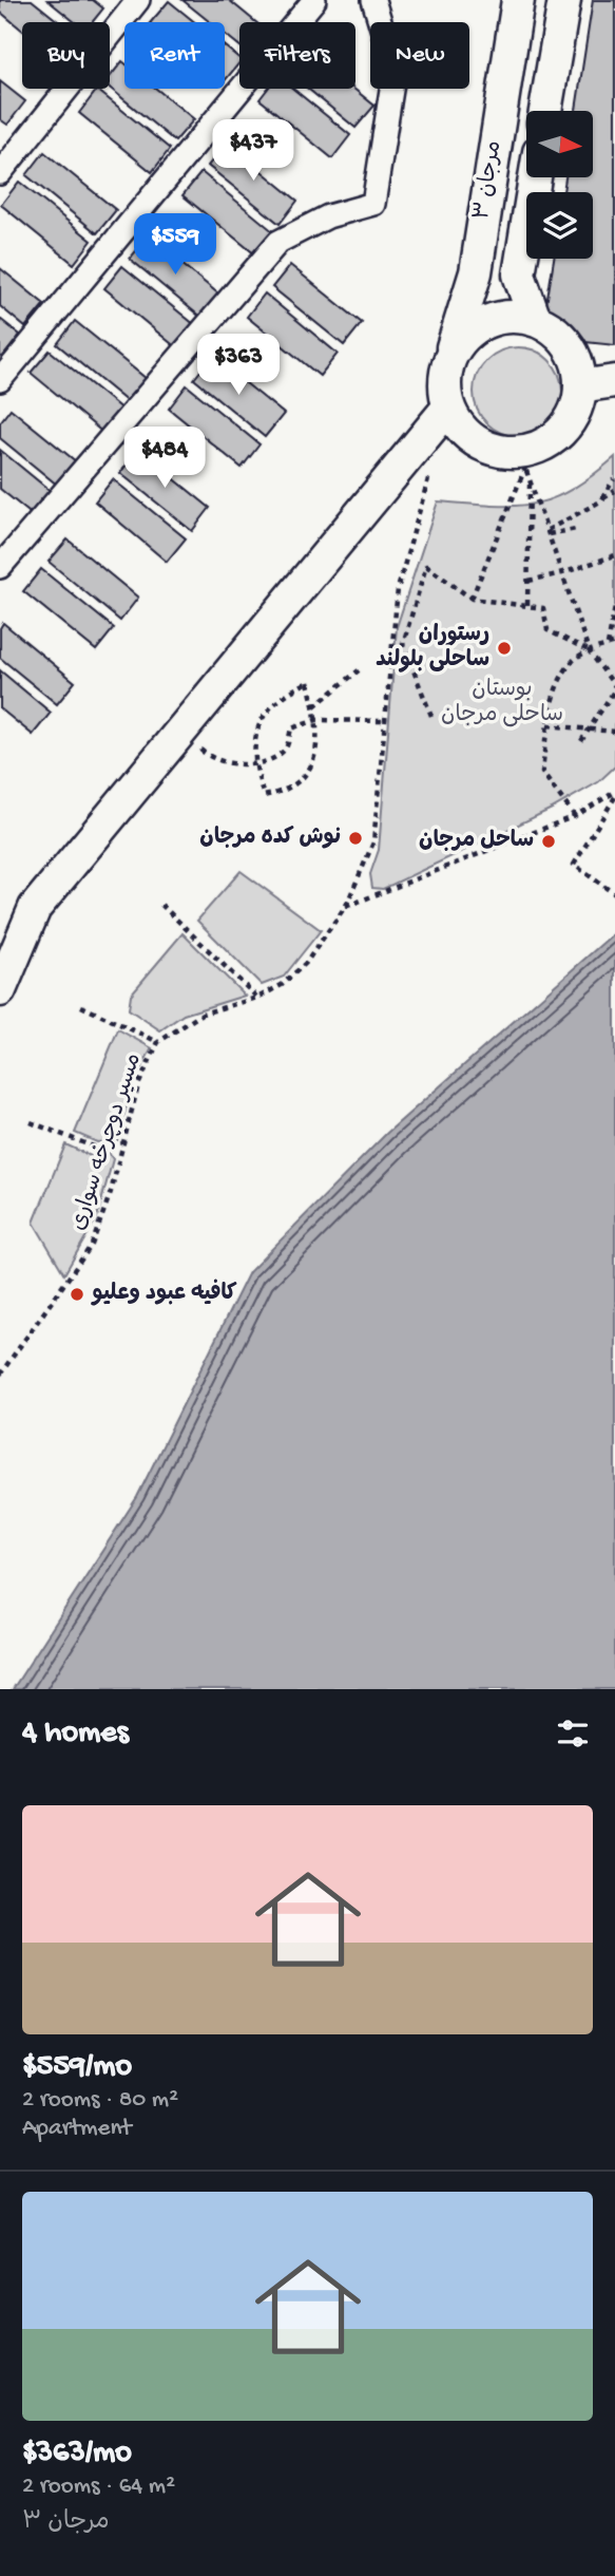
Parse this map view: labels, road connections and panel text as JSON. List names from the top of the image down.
{
  "streets": {
    "street": ["مرجان ۳"],
    "path": ["مسیر دوچرخه سواری"]
  },
  "parks": ["بوستان ساحلی مرجان"],
  "places": [
    "رستوران ساحلی بلولند",
    "نوش کده مرجان",
    "ساحل مرجان",
    "کافیه عبود وعلیو"
  ],
  "north": "right",
  "page": {
    "chip": [
      "Buy",
      "Rent",
      "Filters",
      "New"
    ],
    "price": [
      "$437",
      "$559",
      "$363",
      "$484"
    ],
    "heading": "4 homes",
    "list": [
      {
        "name": "$559/mo",
        "note": "2 rooms · 80 m² · Apartment"
      },
      {
        "name": "$363/mo",
        "note": "2 rooms · 64 m² · مرجان ۳"
      }
    ]
  }
}
